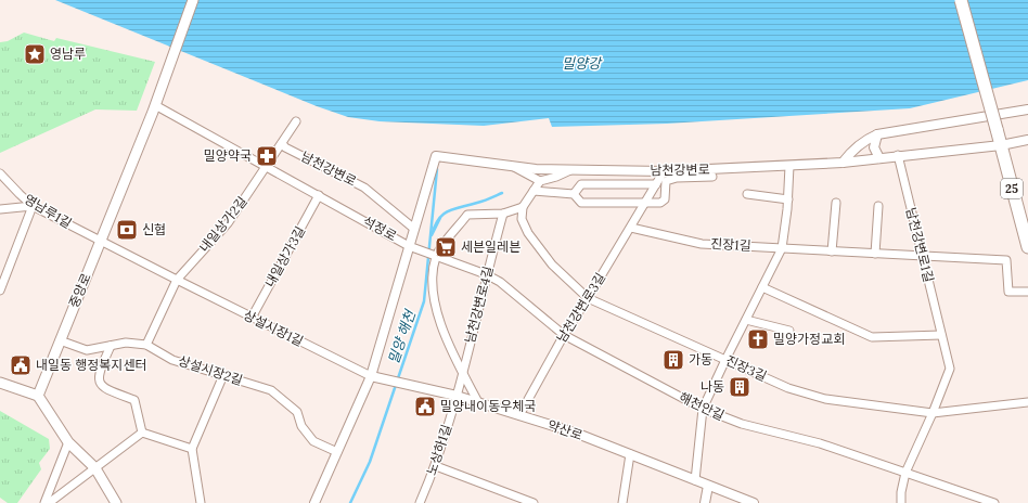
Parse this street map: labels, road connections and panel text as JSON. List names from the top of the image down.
{
  "streets": {
    "main road": ["25", "중앙로"],
    "street": [
      "남천강변로",
      "영남루1길",
      "내일상가2길",
      "석정로",
      "진장1길",
      "남천강변로1길",
      "내일상가3길",
      "남천강변로4길",
      "남천강변로3길",
      "상설시장1길",
      "진장3길",
      "상설시장2길",
      "해천안길",
      "약산로",
      "노상하1길"
    ]
  },
  "crossings": [
    ["남천강변로", "25"],
    ["남천강변로", "석정로"],
    ["남천강변로", "남천강변로1길"],
    ["남천강변로", "남천강변로3길"],
    ["남천강변로", "해천안길"],
    ["영남루1길", "중앙로"],
    ["영남루1길", "상설시장1길"],
    ["내일상가2길", "석정로"],
    ["내일상가2길", "상설시장1길"],
    ["석정로", "내일상가3길"],
    ["석정로", "중앙로"],
    ["석정로", "상설시장1길"],
    ["석정로", "상설시장2길"],
    ["석정로", "해천안길"],
    ["석정로", "약산로"],
    ["진장1길", "남천강변로1길"],
    ["진장1길", "남천강변로3길"],
    ["남천강변로1길", "진장3길"],
    ["남천강변로1길", "해천안길"],
    ["내일상가3길", "상설시장1길"],
    ["중앙로", "상설시장1길"],
    ["중앙로", "상설시장2길"],
    ["남천강변로4길", "해천안길"],
    ["남천강변로4길", "약산로"],
    ["남천강변로4길", "노상하1길"],
    ["남천강변로3길", "진장3길"],
    ["남천강변로3길", "해천안길"],
    ["남천강변로3길", "약산로"],
    ["상설시장1길", "약산로"],
    ["약산로", "노상하1길"]
  ],
  "water": ["밀양강", "밀양 해천"],
  "places": {
    "place": ["영남루"],
    "pharmacy": ["밀양약국"],
    "bank": ["신협"],
    "supermarket": ["세븐일레븐"],
    "church": ["밀양가정교회"],
    "building": ["가동", "나동"],
    "public building": ["내일동 행정복지센터", "밀양내이동우체국"]
  }
}
